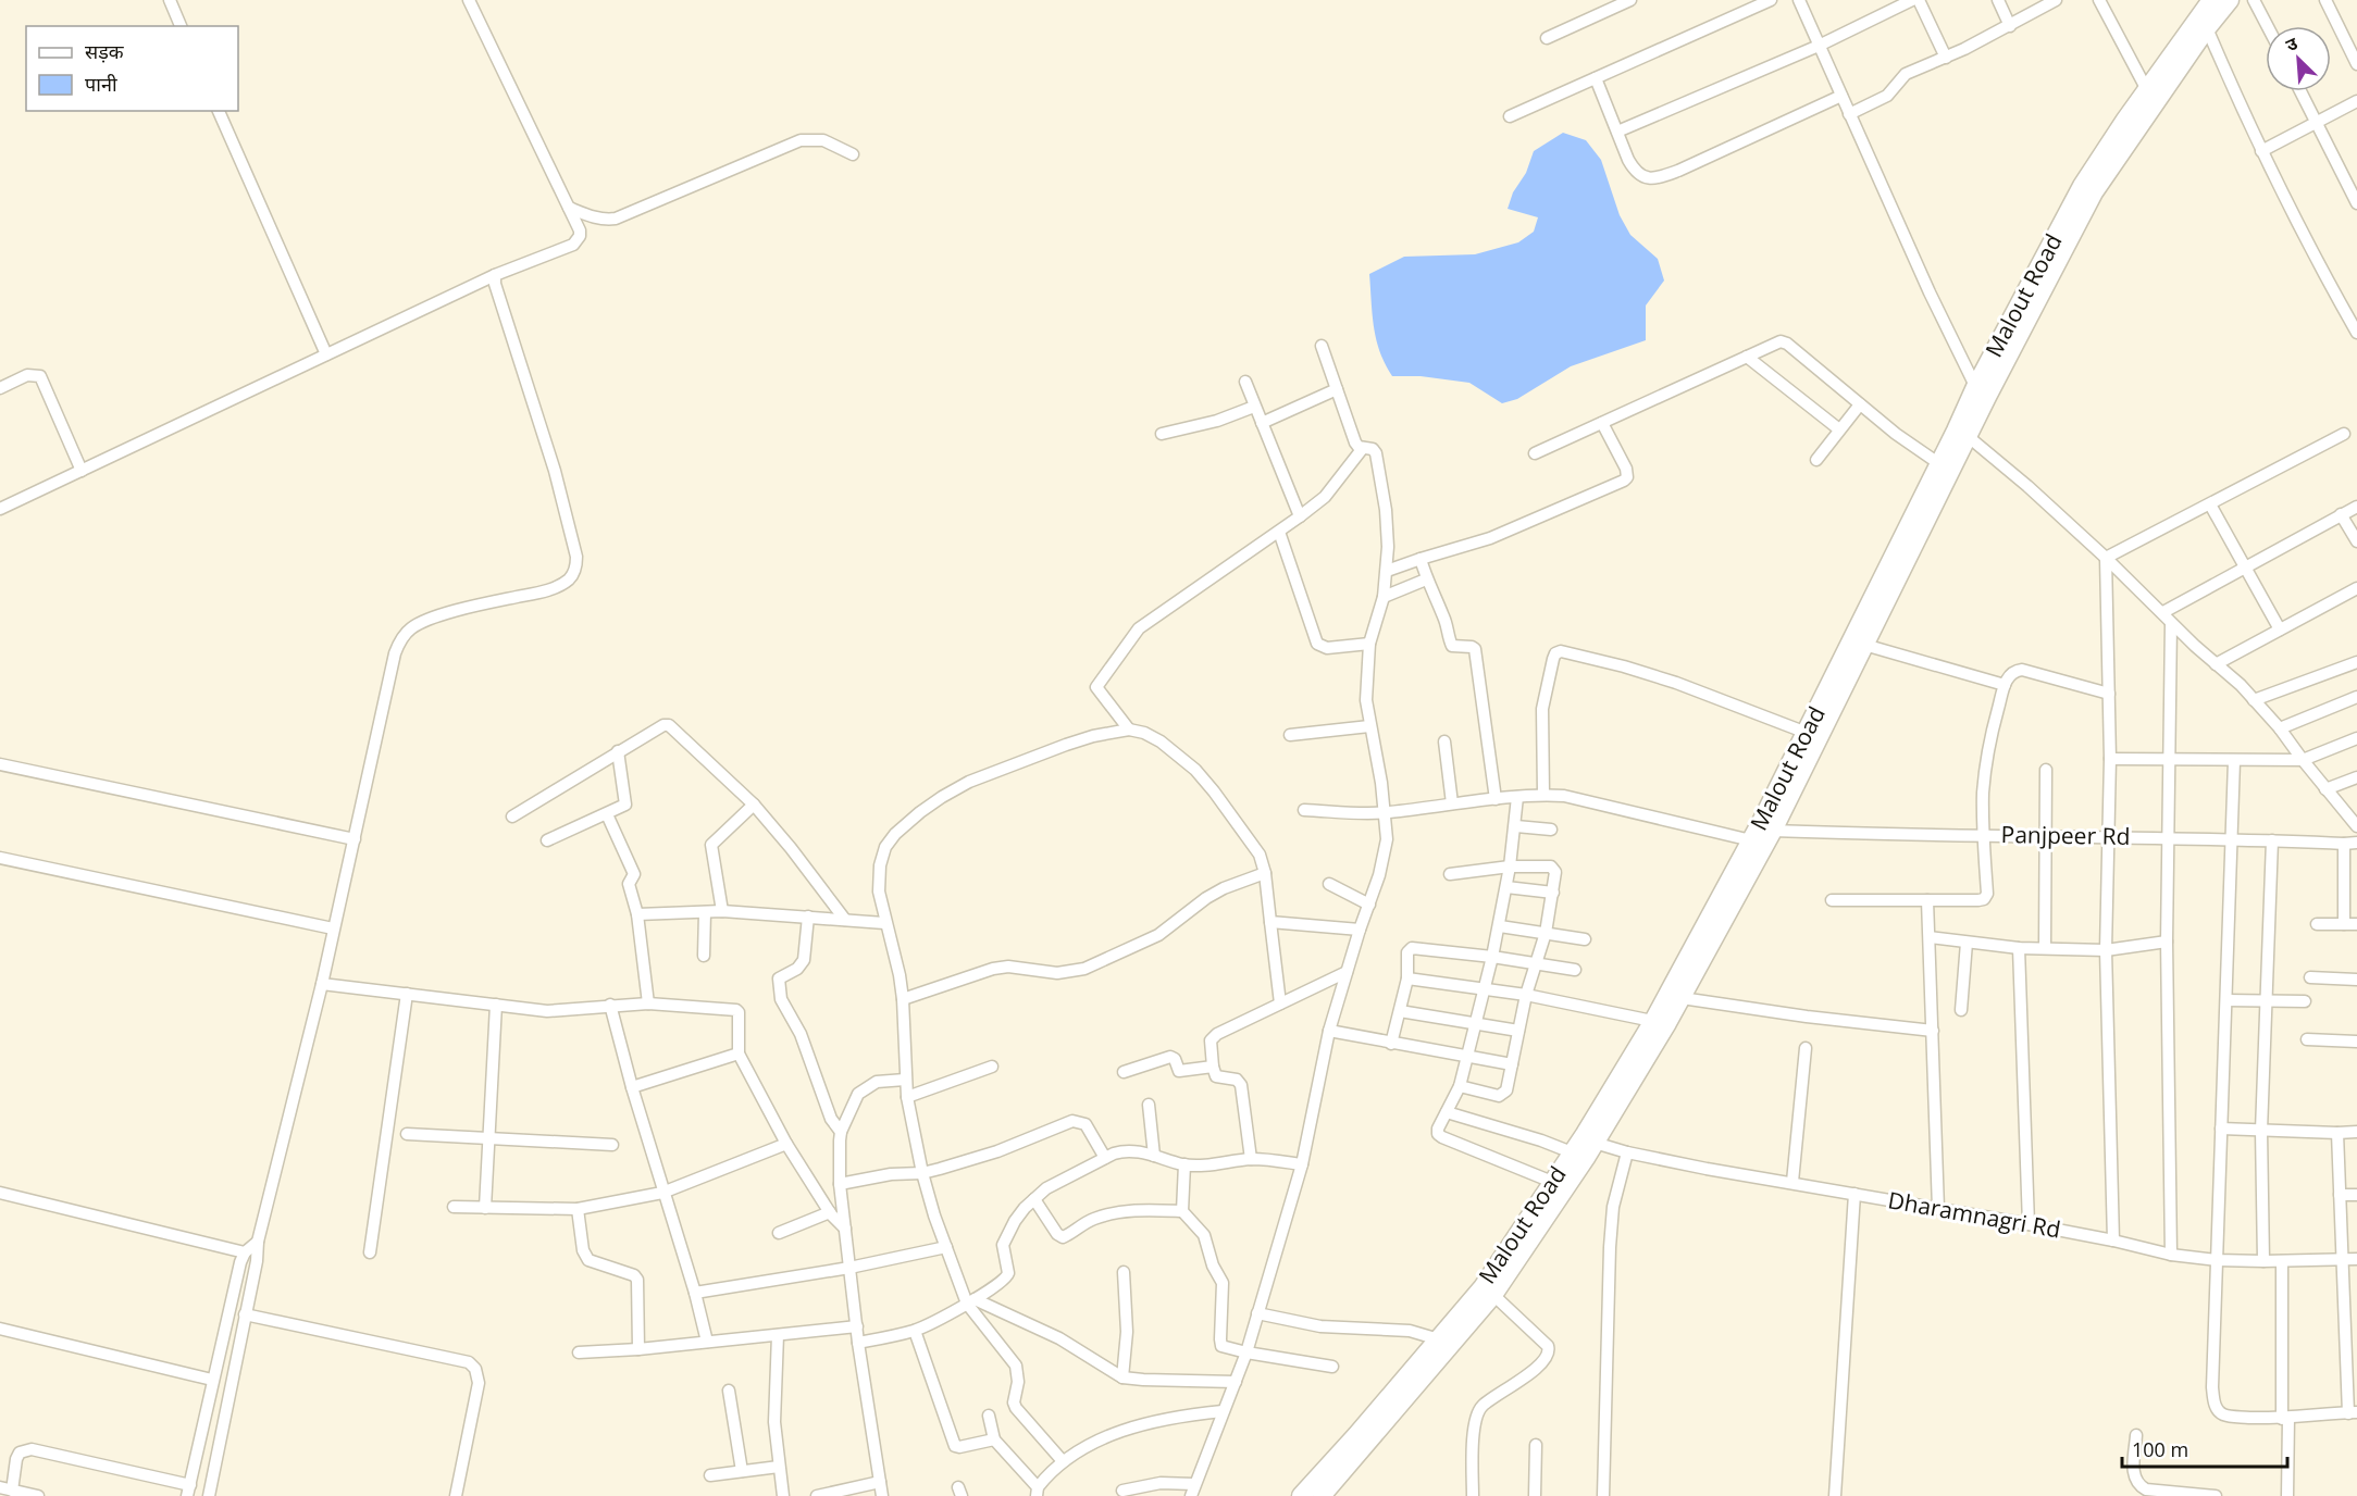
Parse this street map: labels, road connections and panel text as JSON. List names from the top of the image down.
{
  "streets": {
    "highway": ["Malout Road"],
    "street": ["Panjpeer Rd", "Dharamnagri Rd"]
  },
  "crossings": [
    ["Malout Road", "Panjpeer Rd"],
    ["Malout Road", "Dharamnagri Rd"]
  ],
  "legend": ["सड़क", "पानी"],
  "scale_bar": "100 m",
  "north": "top left"
}
